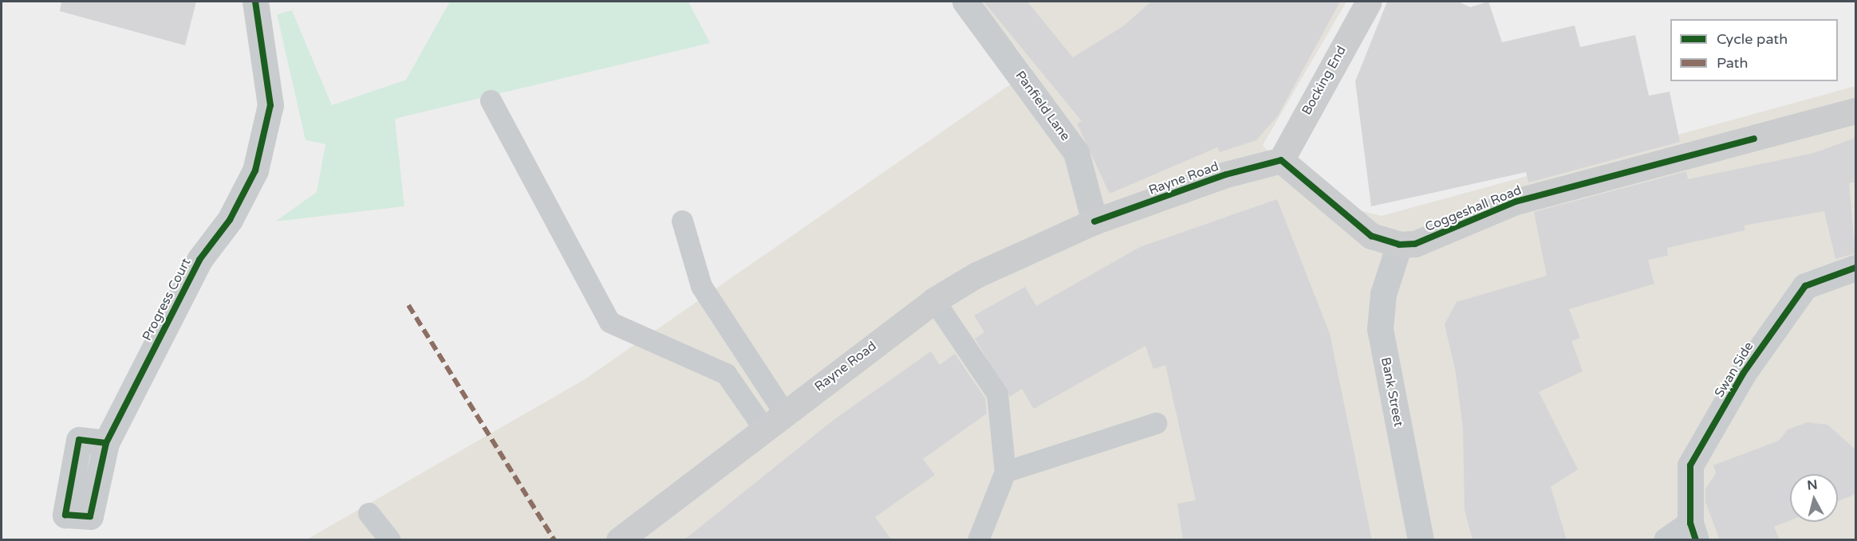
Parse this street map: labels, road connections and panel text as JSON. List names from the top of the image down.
{
  "streets": {
    "main road": ["Bocking End", "Rayne Road", "Coggeshall Road"],
    "street": [
      "Panfield Lane",
      "Progress Court",
      "Swan Side",
      "Bank Street"
    ]
  },
  "crossings": [
    ["Bocking End", "Rayne Road"],
    ["Panfield Lane", "Rayne Road"],
    ["Coggeshall Road", "Bank Street"]
  ],
  "legend": ["Cycle path", "Path"],
  "north": "top"
}
